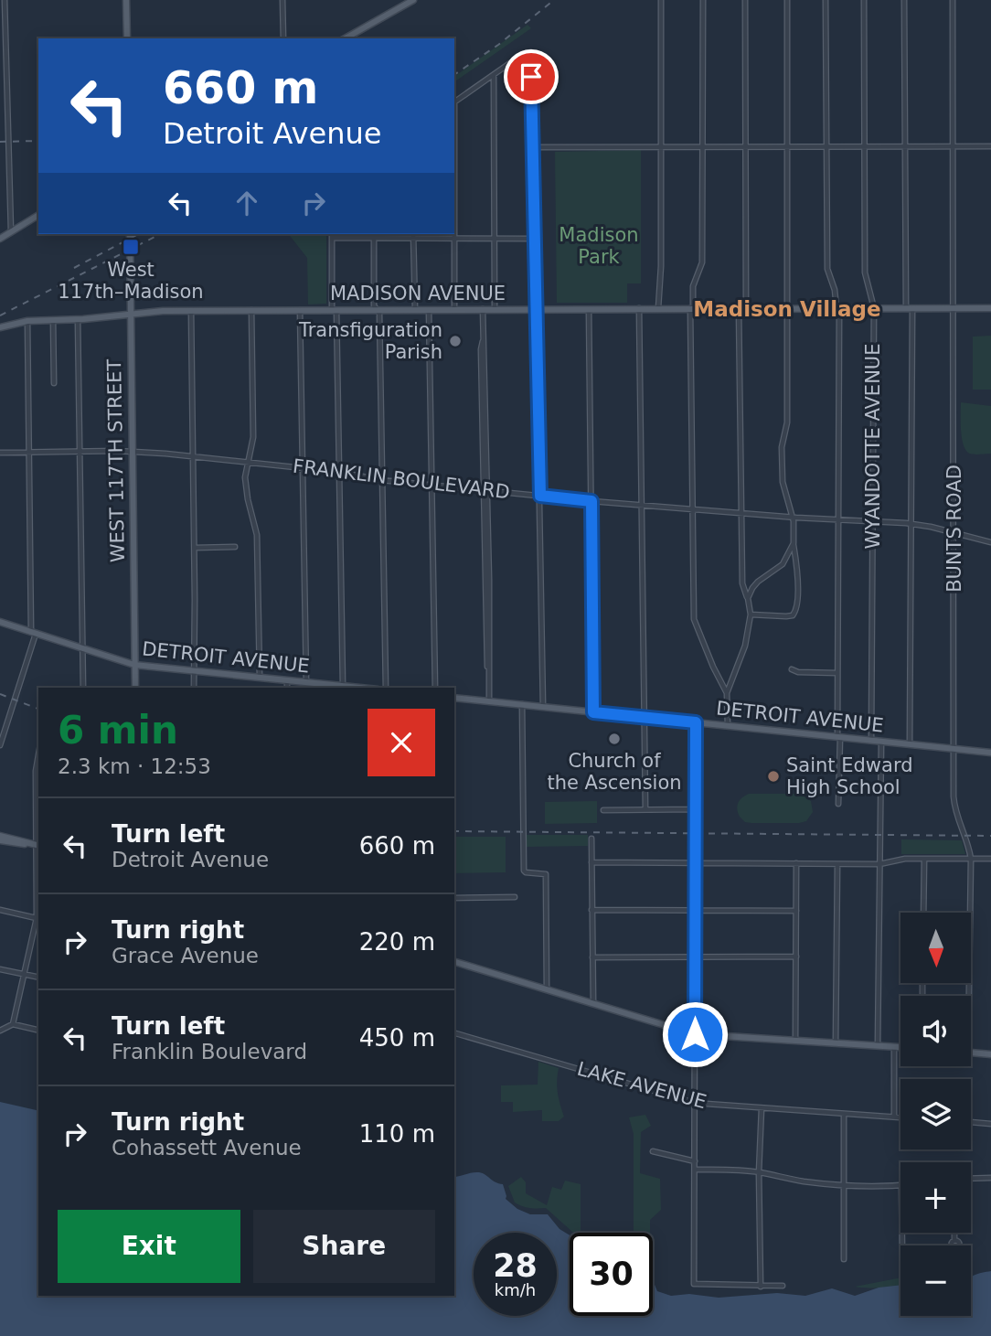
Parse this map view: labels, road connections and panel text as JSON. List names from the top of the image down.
{
  "streets": {
    "main road": ["MADISON AVENUE", "WEST 117TH STREET", "DETROIT AVENUE"],
    "street": [
      "WYANDOTTE AVENUE",
      "FRANKLIN BOULEVARD",
      "BUNTS ROAD",
      "LAKE AVENUE"
    ]
  },
  "crossings": [
    ["MADISON AVENUE", "WYANDOTTE AVENUE"],
    ["MADISON AVENUE", "WEST 117TH STREET"],
    ["MADISON AVENUE", "BUNTS ROAD"],
    ["WYANDOTTE AVENUE", "FRANKLIN BOULEVARD"],
    ["WYANDOTTE AVENUE", "DETROIT AVENUE"],
    ["WEST 117TH STREET", "FRANKLIN BOULEVARD"],
    ["WEST 117TH STREET", "DETROIT AVENUE"],
    ["FRANKLIN BOULEVARD", "BUNTS ROAD"],
    ["BUNTS ROAD", "DETROIT AVENUE"]
  ],
  "districts": ["Madison Village"],
  "parks": ["Madison Park"],
  "places": {
    "transit": ["West 117th–Madison"],
    "other": ["Transfiguration Parish", "Church of the Ascension", "Saint Edward High School"]
  },
  "north": "bottom",
  "page": {
    "turn": ["660 m", "Detroit Avenue"],
    "heading": ["6 min", "2.3 km · 12:53"],
    "list": [
      {
        "name": "Turn left",
        "note": "Detroit Avenue",
        "value": "660 m"
      },
      {
        "name": "Turn right",
        "note": "Grace Avenue",
        "value": "220 m"
      },
      {
        "name": "Turn left",
        "note": "Franklin Boulevard",
        "value": "450 m"
      },
      {
        "name": "Turn right",
        "note": "Cohassett Avenue",
        "value": "110 m"
      }
    ],
    "map_buttons": ["+", "−"],
    "buttons": ["Exit", "Share"],
    "speed": "28 km/h",
    "limit": "30"
  }
}
